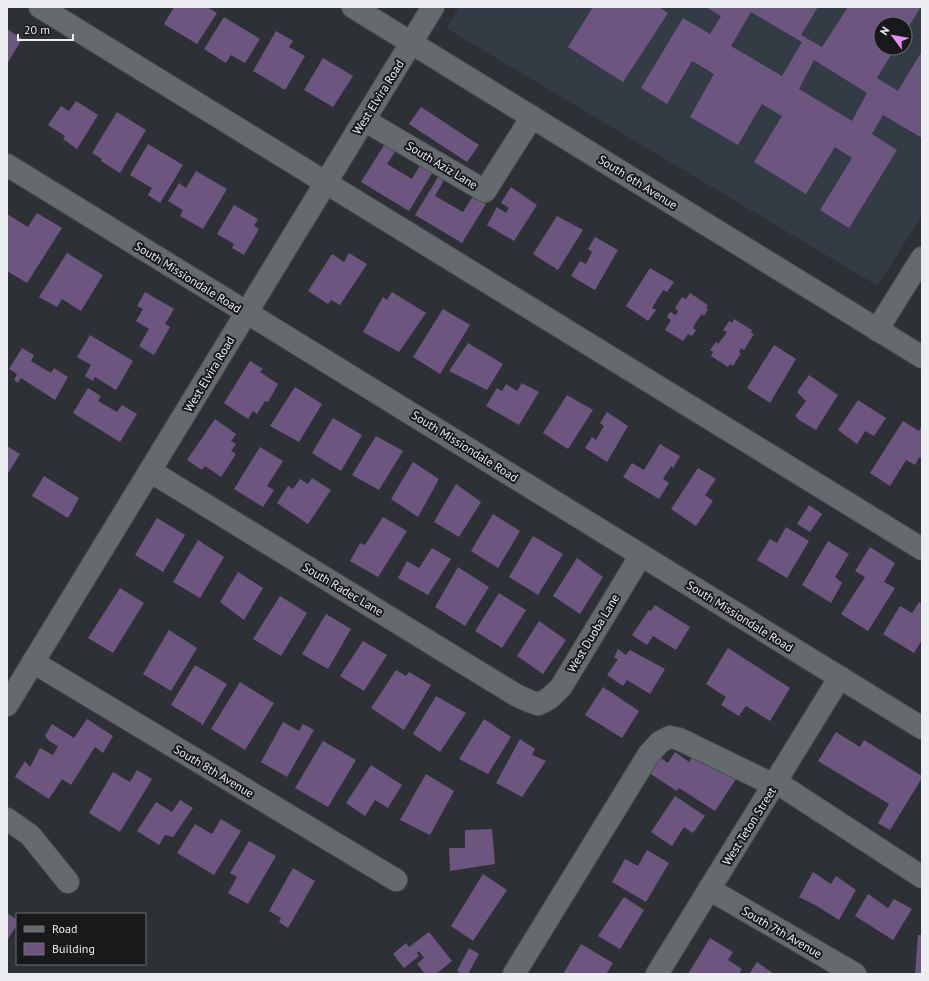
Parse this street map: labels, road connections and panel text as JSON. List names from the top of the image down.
{
  "streets": {
    "street": [
      "West Elvira Road",
      "South Aziz Lane",
      "South 6th Avenue",
      "South Missiondale Road",
      "South Radec Lane",
      "West Duoba Lane",
      "South 8th Avenue",
      "West Teton Street",
      "South 7th Avenue"
    ]
  },
  "crossings": [
    ["West Elvira Road", "South Aziz Lane"],
    ["West Elvira Road", "South 6th Avenue"],
    ["West Elvira Road", "South Missiondale Road"],
    ["West Elvira Road", "South Radec Lane"],
    ["West Elvira Road", "South 8th Avenue"],
    ["South Aziz Lane", "South 6th Avenue"],
    ["South Missiondale Road", "West Duoba Lane"],
    ["South Missiondale Road", "West Teton Street"],
    ["South Radec Lane", "West Duoba Lane"],
    ["West Teton Street", "South 7th Avenue"]
  ],
  "legend": ["Road", "Building"],
  "scale_bar": "20 m",
  "north": "top left"
}
